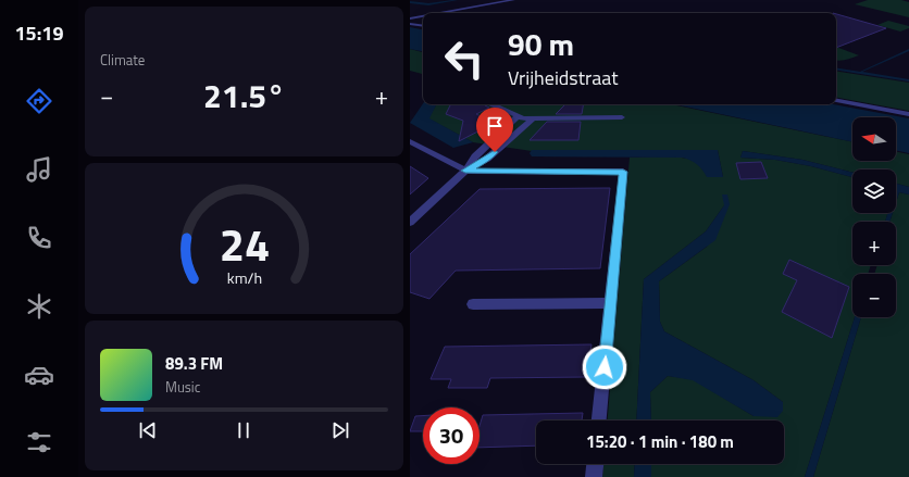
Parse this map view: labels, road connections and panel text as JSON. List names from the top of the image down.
{
  "north": "left",
  "page": {
    "tabs": "15:19",
    "tile": "Climate",
    "turn": ["90 m", "Vrijheidstraat"],
    "heat": ["−", "21.5°", "+"],
    "map_buttons": ["+", "−"],
    "song": ["89.3 FM", "Music"],
    "limit": "30",
    "trip": "15:20 · 1 min · 180 m",
    "gauge": ["24", "km/h"]
  }
}
